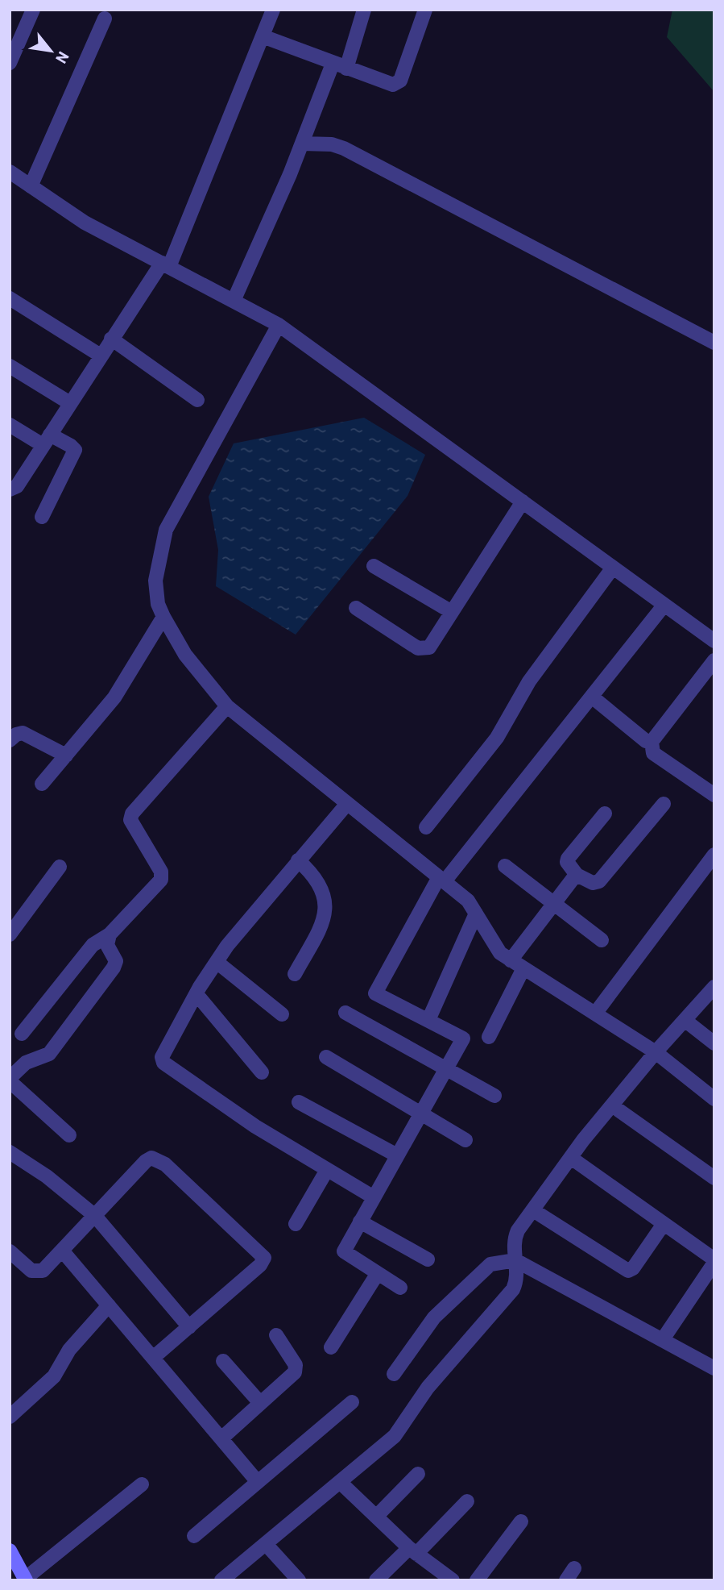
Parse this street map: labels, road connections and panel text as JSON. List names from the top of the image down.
{
  "north": "bottom right"
}
